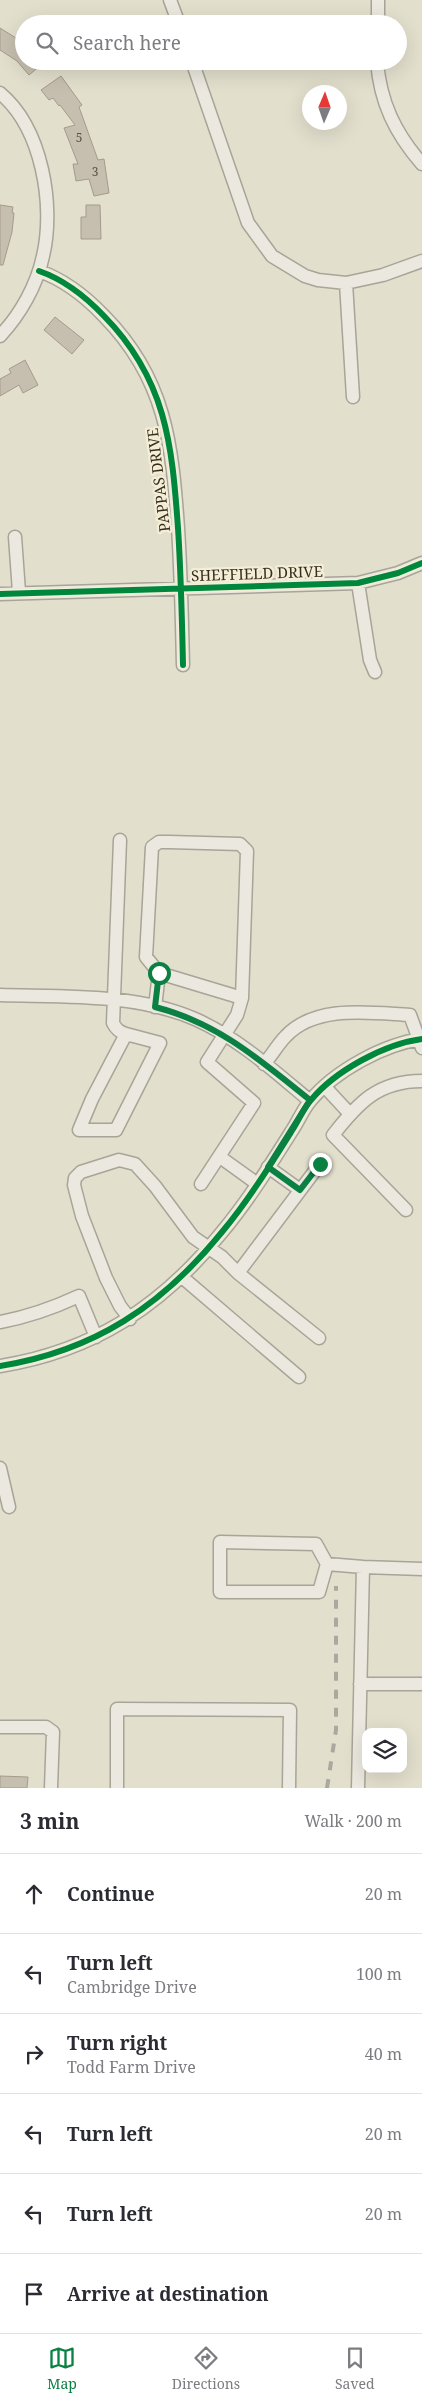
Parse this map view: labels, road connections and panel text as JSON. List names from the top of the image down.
{
  "streets": {
    "street": ["PAPPAS DRIVE", "SHEFFIELD DRIVE"]
  },
  "crossings": [
    ["PAPPAS DRIVE", "SHEFFIELD DRIVE"]
  ],
  "house_numbers": ["5", "3"],
  "north": "top",
  "page": {
    "search": "Search here",
    "heading": ["3 min", "Walk · 200 m"],
    "list": [
      ["Continue", "20 m"],
      ["Turn left", "Cambridge Drive", "100 m"],
      ["Turn right", "Todd Farm Drive", "40 m"],
      ["Turn left", "20 m"],
      ["Turn left", "20 m"],
      "Arrive at destination"
    ],
    "nav": ["Map", "Directions", "Saved"]
  }
}
